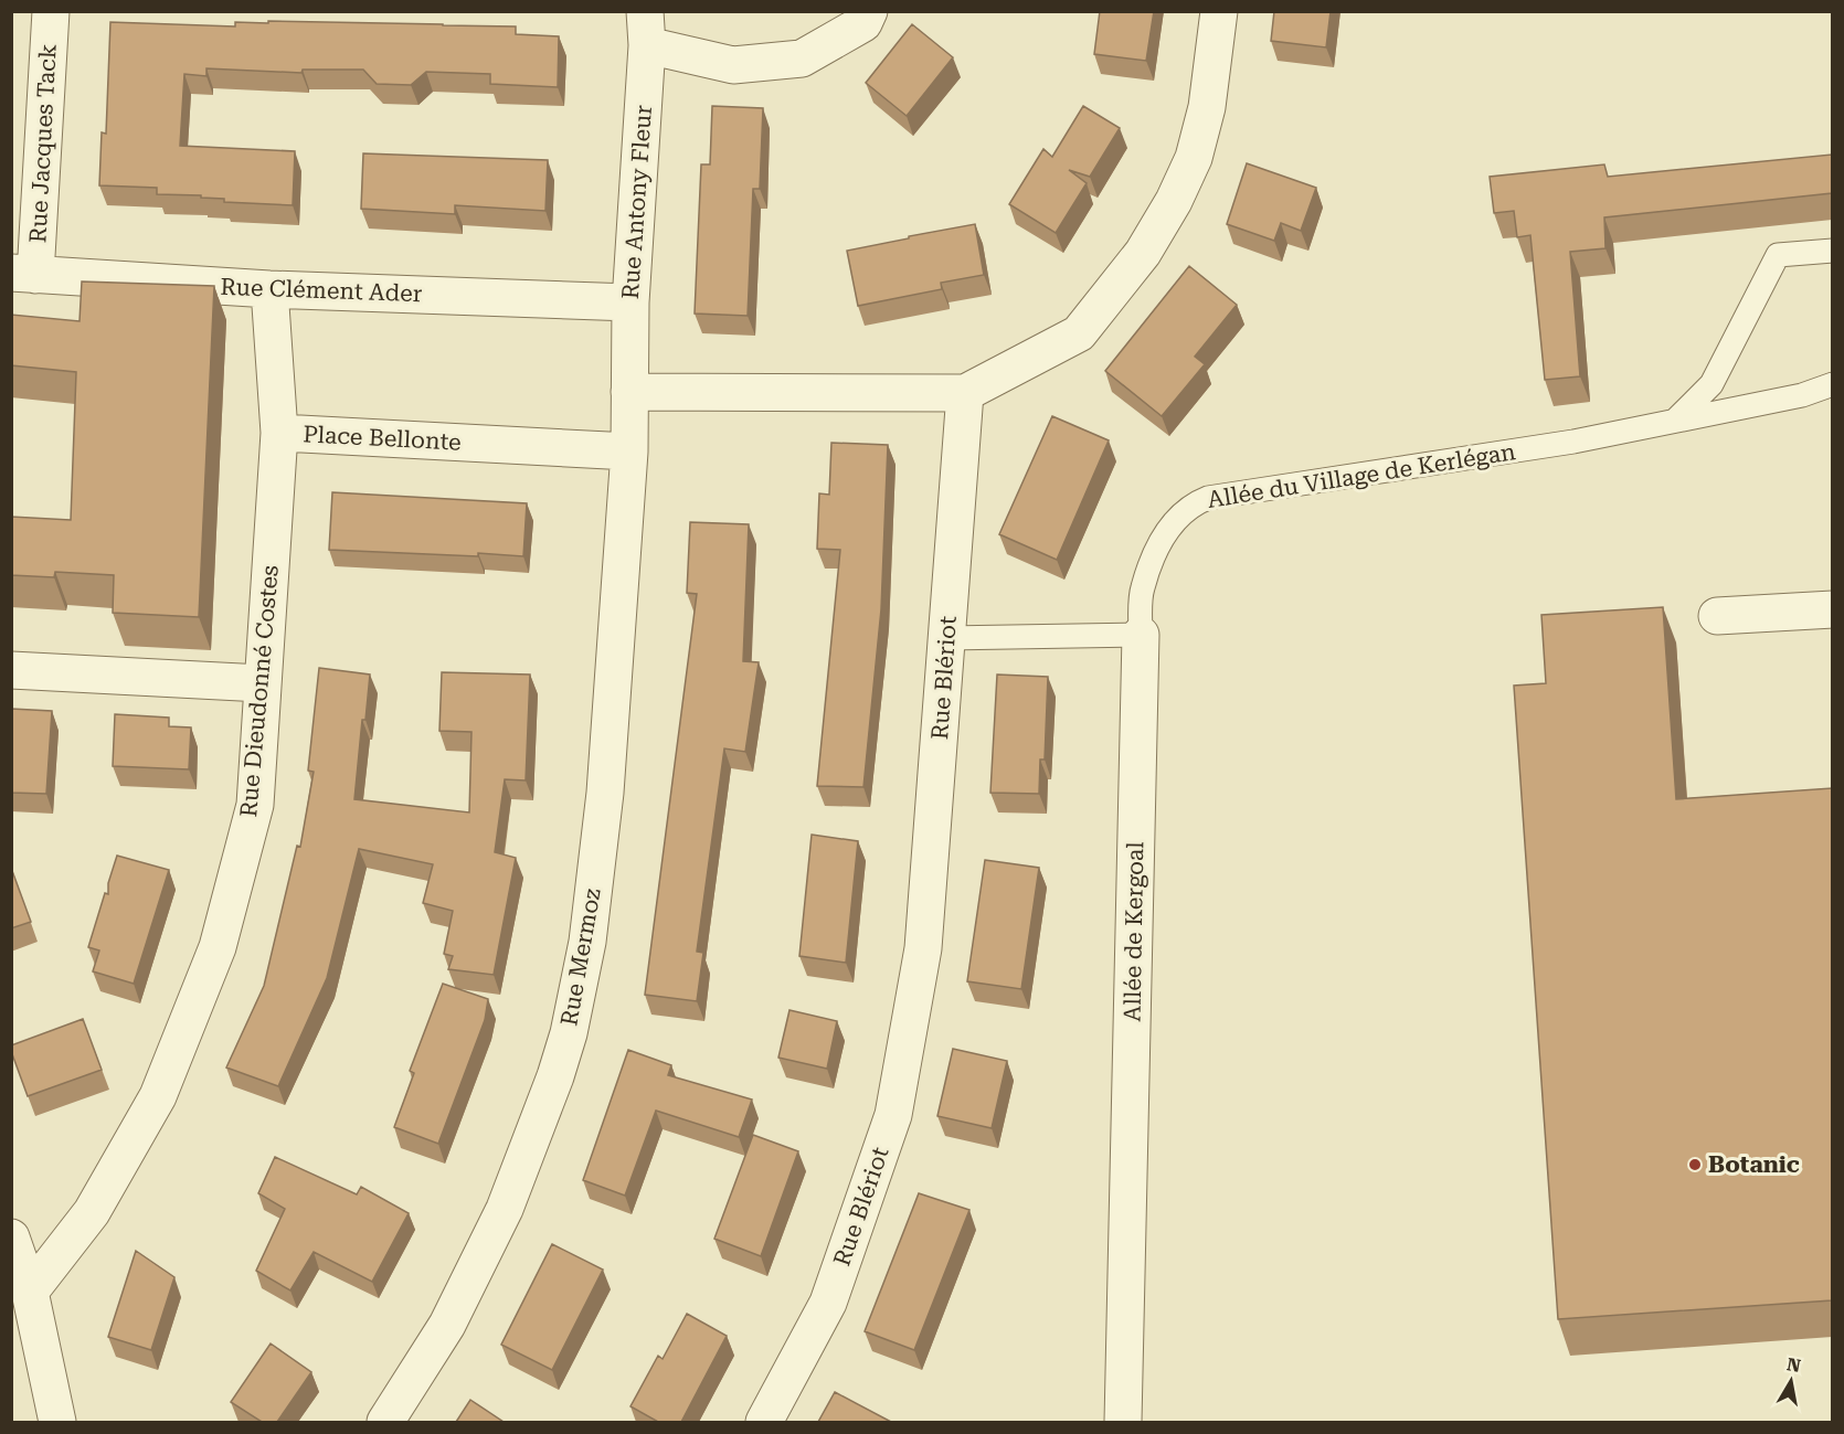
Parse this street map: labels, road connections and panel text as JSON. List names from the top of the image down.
{
  "streets": {
    "street": [
      "Rue Jacques Tack",
      "Rue Antony Fleur",
      "Rue Clément Ader",
      "Place Bellonte",
      "Rue Blériot",
      "Rue Dieudonné Costes",
      "Allée de Kergoal",
      "Rue Mermoz"
    ],
    "lane": ["Allée du Village de Kerlégan"]
  },
  "crossings": [
    ["Rue Jacques Tack", "Rue Clément Ader"],
    ["Rue Antony Fleur", "Rue Clément Ader"],
    ["Rue Antony Fleur", "Place Bellonte"],
    ["Rue Antony Fleur", "Rue Mermoz"],
    ["Rue Clément Ader", "Place Bellonte"],
    ["Place Bellonte", "Rue Dieudonné Costes"],
    ["Place Bellonte", "Rue Mermoz"],
    ["Allée du Village de Kerlégan", "Allée de Kergoal"]
  ],
  "places": ["Botanic"],
  "north": "top"
}
